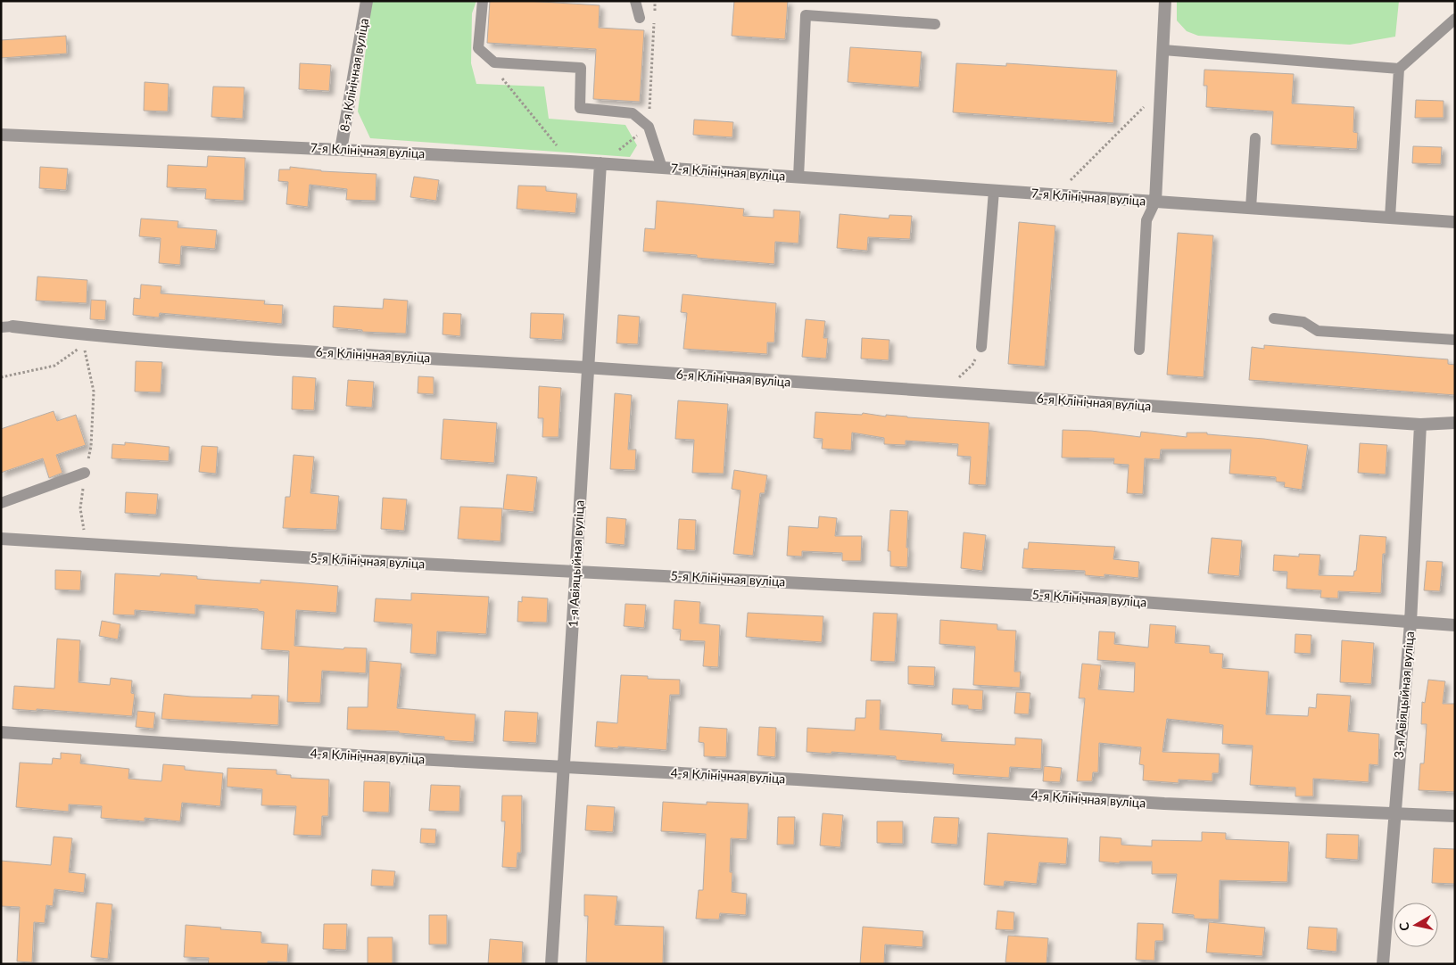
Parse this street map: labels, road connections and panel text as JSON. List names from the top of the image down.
{
  "streets": {
    "street": [
      "8-я Клінічная вуліца",
      "7-я Клінічная вуліца",
      "6-я Клінічная вуліца",
      "5-я Клінічная вуліца",
      "1-я Авіяцыйная вуліца",
      "3-я Авіяцыйная вуліца",
      "4-я Клінічная вуліца"
    ]
  },
  "crossings": [
    ["8-я Клінічная вуліца", "7-я Клінічная вуліца"],
    ["7-я Клінічная вуліца", "1-я Авіяцыйная вуліца"],
    ["6-я Клінічная вуліца", "1-я Авіяцыйная вуліца"],
    ["6-я Клінічная вуліца", "3-я Авіяцыйная вуліца"],
    ["5-я Клінічная вуліца", "1-я Авіяцыйная вуліца"],
    ["5-я Клінічная вуліца", "3-я Авіяцыйная вуліца"],
    ["1-я Авіяцыйная вуліца", "4-я Клінічная вуліца"],
    ["3-я Авіяцыйная вуліца", "4-я Клінічная вуліца"]
  ],
  "north": "left"
}
